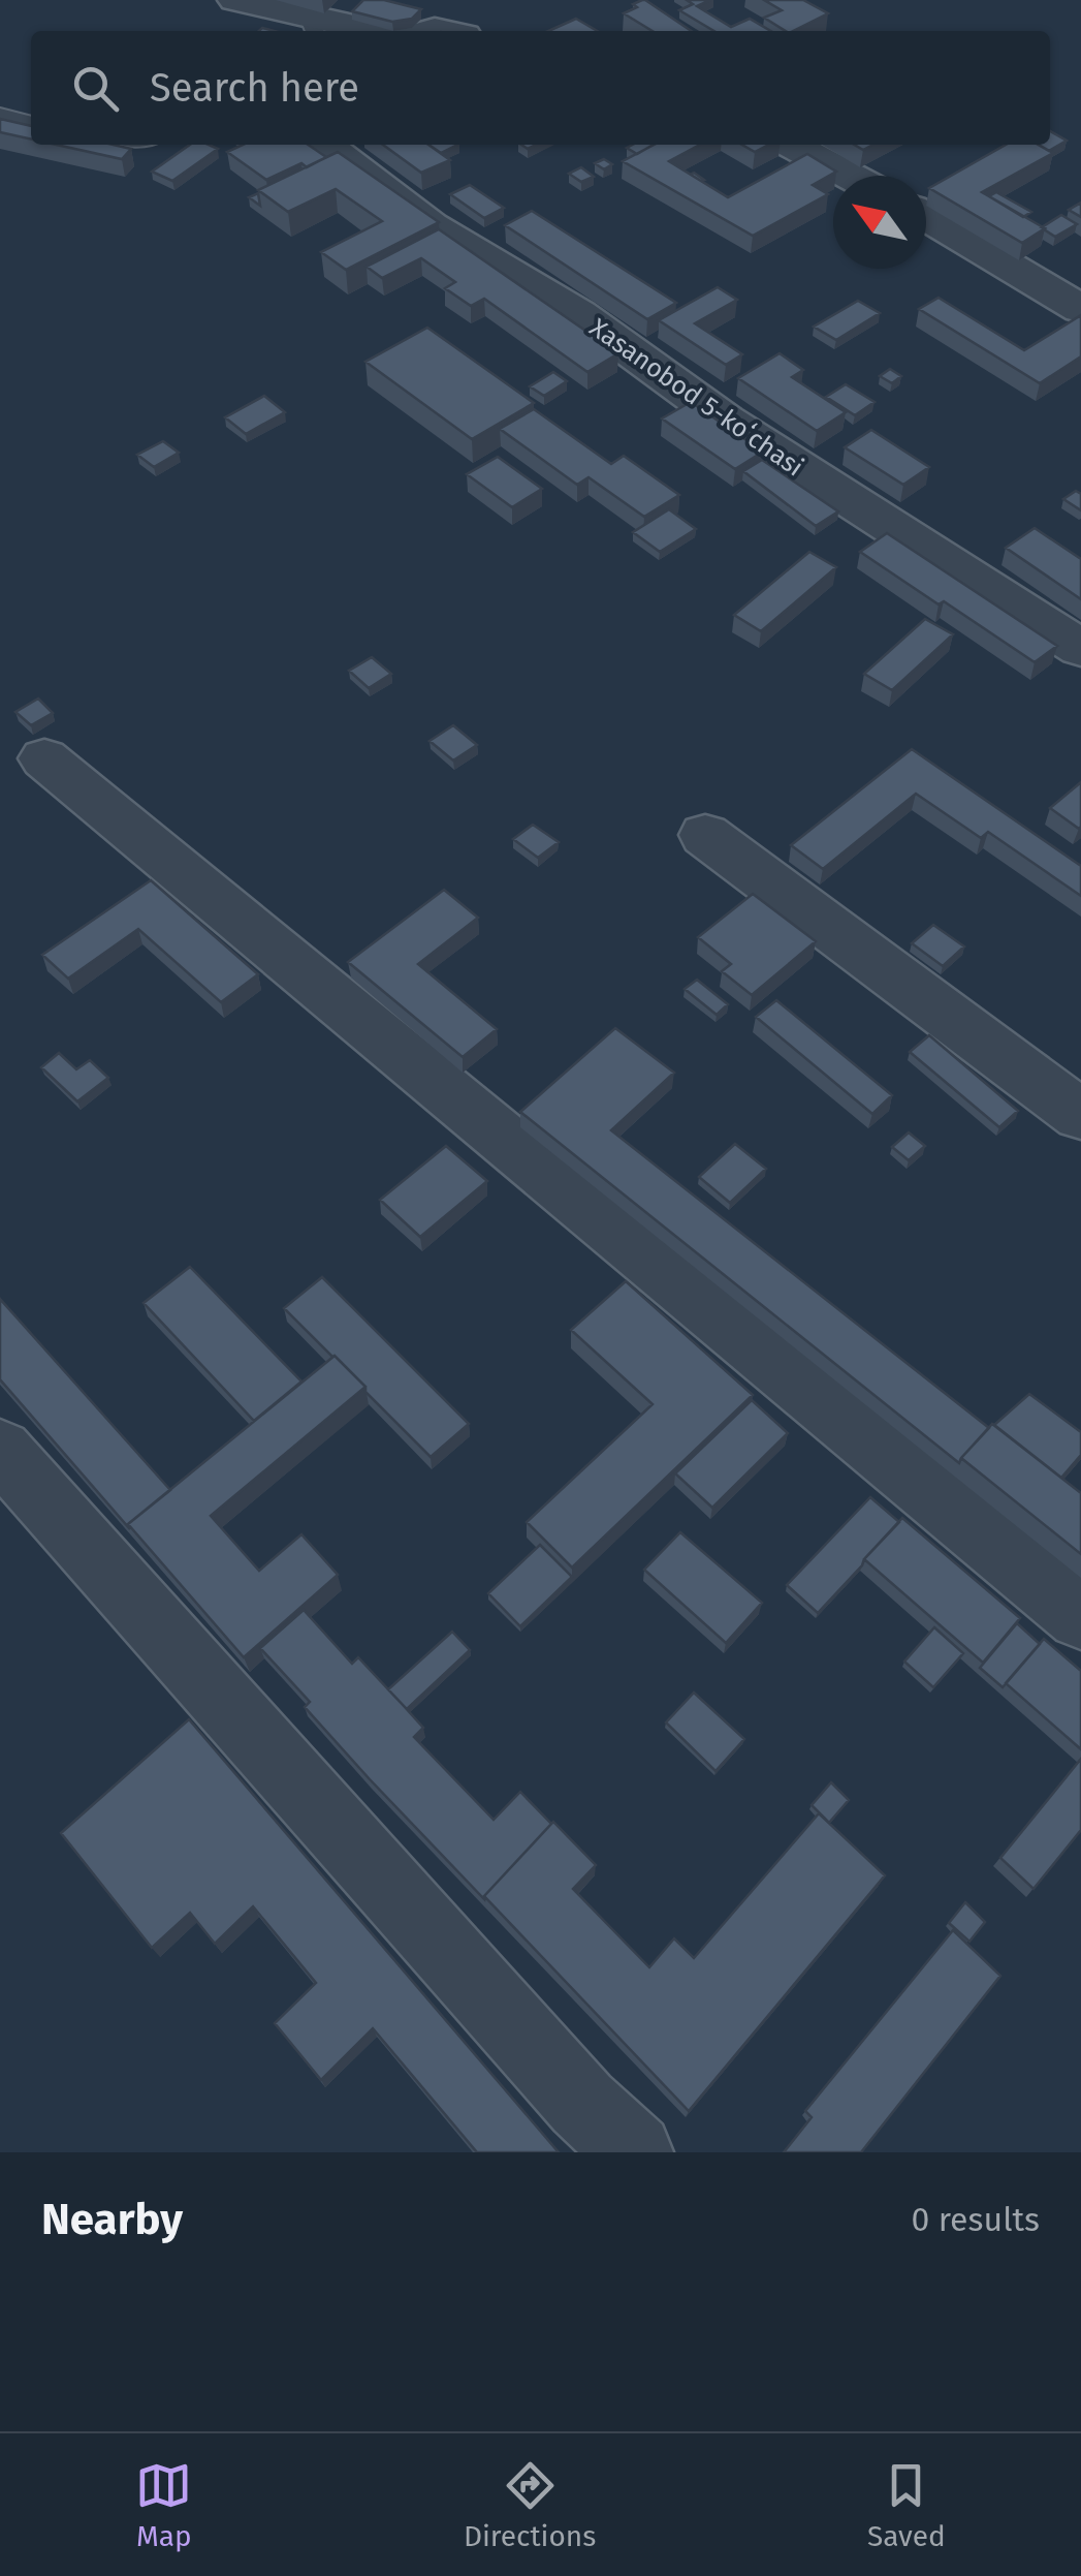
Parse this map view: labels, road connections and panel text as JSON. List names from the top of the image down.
{
  "streets": {
    "street": ["Xasanobod 5-koʻchasi"]
  },
  "north": "top left",
  "page": {
    "search": "Search here",
    "heading": ["Nearby", "0 results"],
    "nav": ["Map", "Directions", "Saved"]
  }
}
